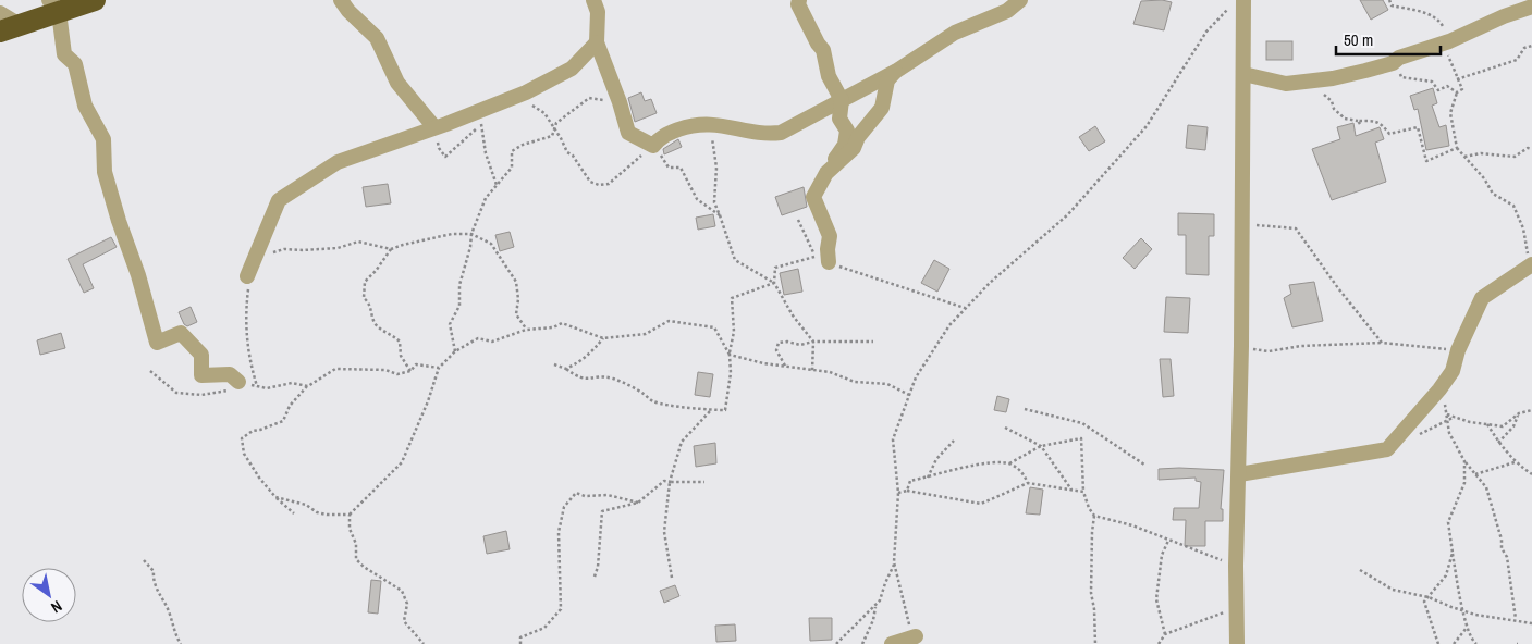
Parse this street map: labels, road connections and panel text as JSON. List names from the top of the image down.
{
  "scale_bar": "50 m",
  "north": "bottom right"
}
